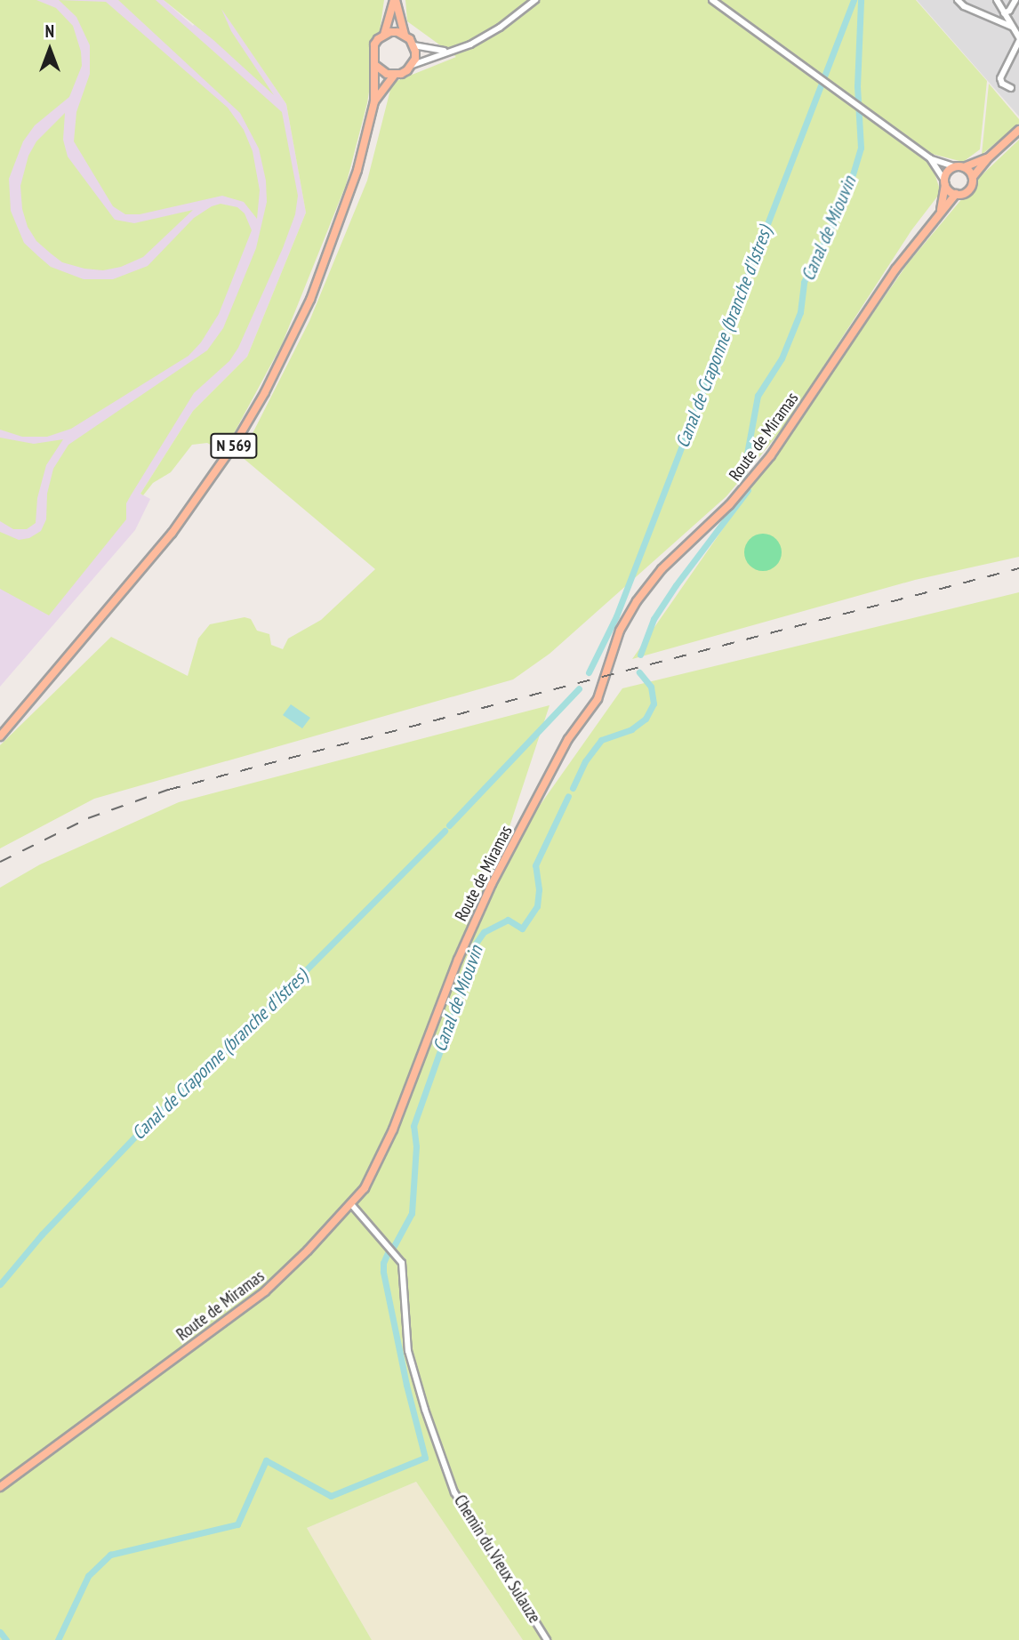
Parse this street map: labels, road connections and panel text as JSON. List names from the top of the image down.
{
  "streets": {
    "main road": ["Route de Miramas", "N 569"],
    "street": ["Chemin du Vieux Sulauze"]
  },
  "crossings": [
    ["Route de Miramas", "Chemin du Vieux Sulauze"]
  ],
  "water": ["Canal de Miouvin", "Canal de Craponne (branche d'Istres)"],
  "north": "top"
}
